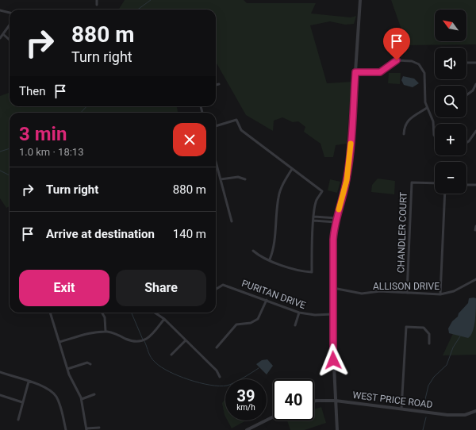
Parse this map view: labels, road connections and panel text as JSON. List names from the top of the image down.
{
  "streets": {
    "street": [
      "CHANDLER COURT",
      "ALLISON DRIVE",
      "PURITAN DRIVE",
      "WEST PRICE ROAD"
    ]
  },
  "crossings": [
    ["CHANDLER COURT", "ALLISON DRIVE"]
  ],
  "north": "top left",
  "page": {
    "map_buttons": ["+", "−"],
    "turn": ["880 m", "Turn right"],
    "then": "Then",
    "heading": ["3 min", "1.0 km · 18:13"],
    "list": [
      {
        "name": "Turn right",
        "value": "880 m"
      },
      {
        "name": "Arrive at destination",
        "value": "140 m"
      }
    ],
    "buttons": ["Exit", "Share"],
    "speed": "39 km/h",
    "limit": "40"
  }
}
